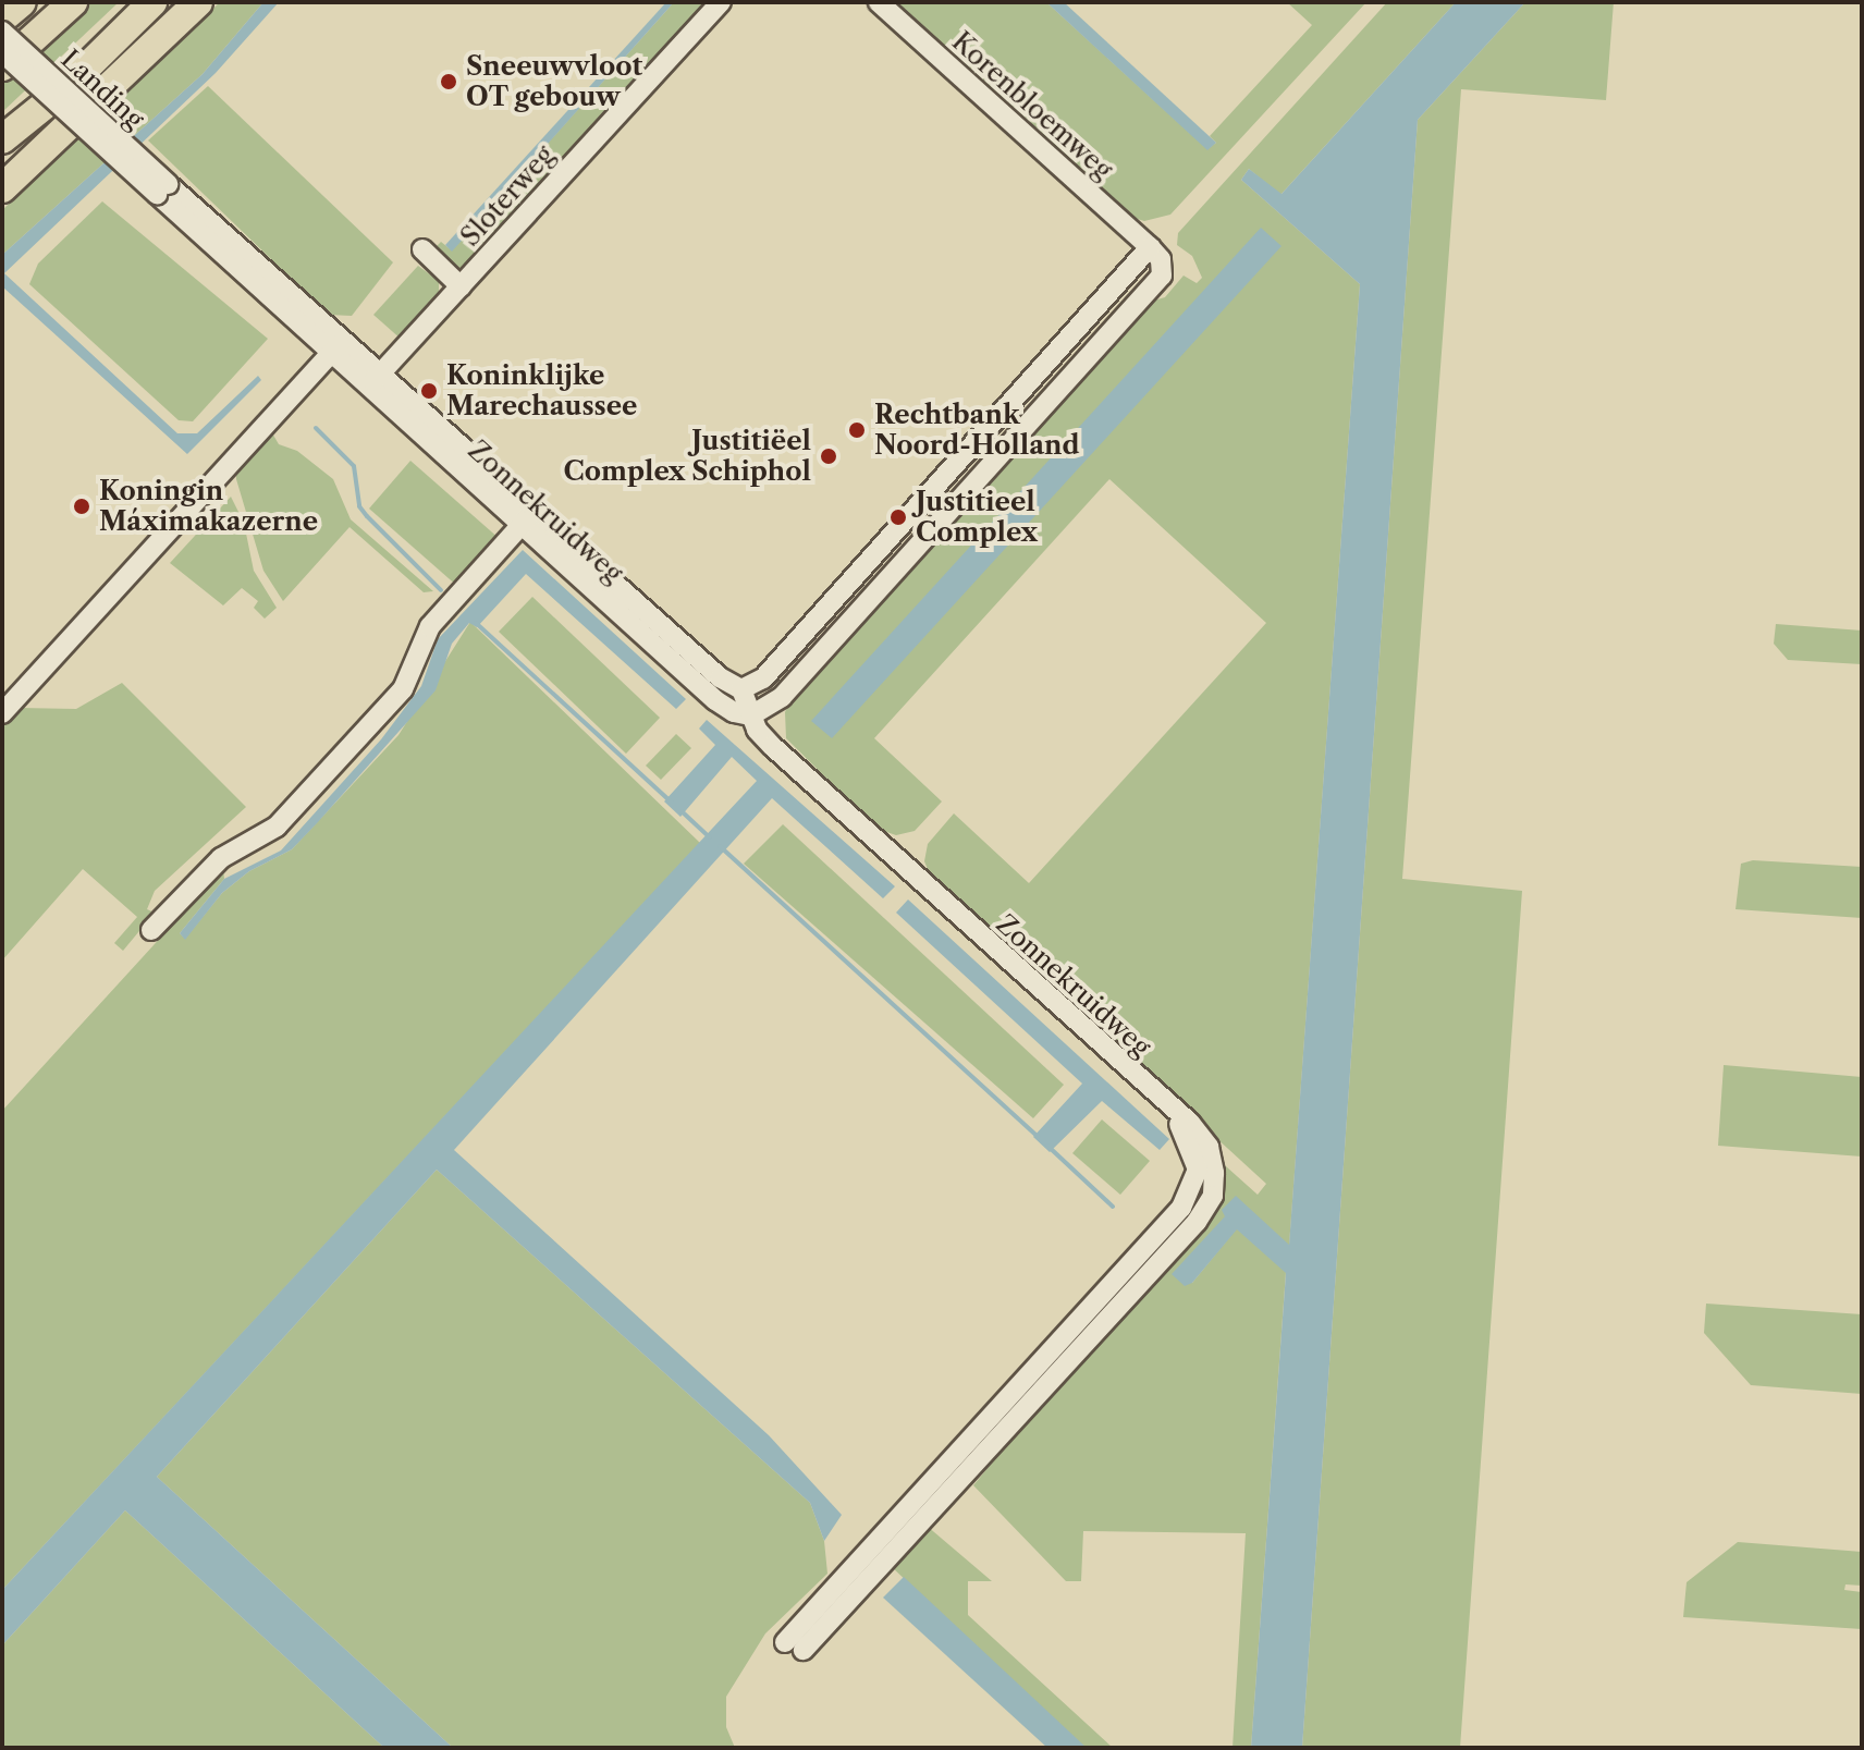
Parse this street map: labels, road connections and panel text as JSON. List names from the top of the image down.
{
  "streets": {
    "street": [
      "Landing",
      "Korenbloemweg",
      "Sloterweg",
      "Zonnekruidweg"
    ]
  },
  "crossings": [
    ["Landing", "Zonnekruidweg"],
    ["Sloterweg", "Zonnekruidweg"]
  ],
  "places": [
    "Sneeuwvloot OT gebouw",
    "Koninklijke Marechaussee",
    "Rechtbank Noord-Holland",
    "Justitiëel Complex Schiphol",
    "Koningin Máximakazerne",
    "Justitieel Complex"
  ]
}
